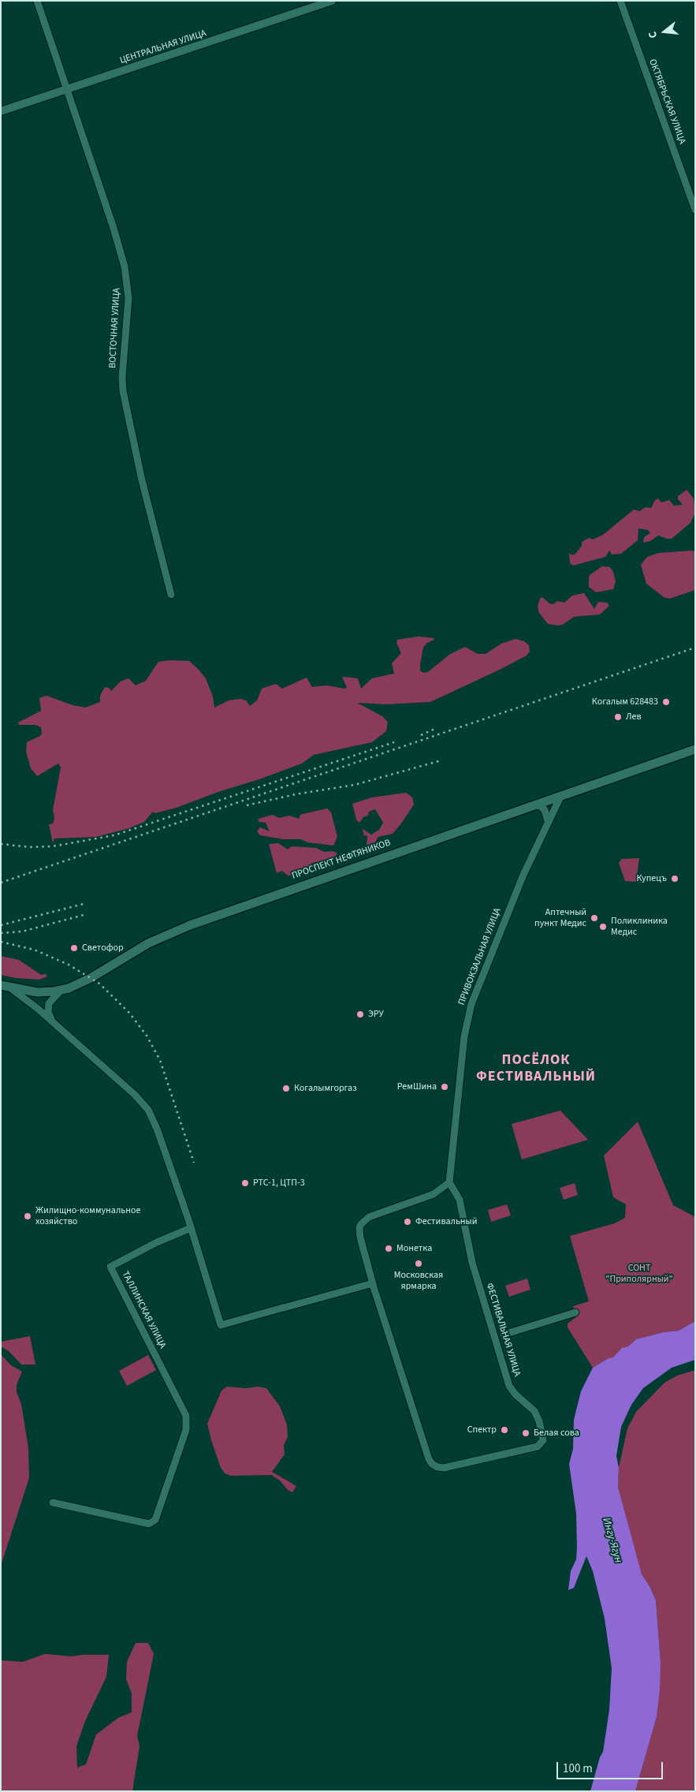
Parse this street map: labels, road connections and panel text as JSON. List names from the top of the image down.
{
  "streets": {
    "main road": ["ПРОСПЕКТ НЕФТЯНИКОВ"],
    "street": [
      "ЦЕНТРАЛЬНАЯ УЛИЦА",
      "ОКТЯБРЬСКАЯ УЛИЦА",
      "ВОСТОЧНАЯ УЛИЦА",
      "ПРИВОКЗАЛЬНАЯ УЛИЦА",
      "ТАЛЛИНСКАЯ УЛИЦА",
      "ФЕСТИВАЛЬНАЯ УЛИЦА"
    ]
  },
  "crossings": [
    ["ЦЕНТРАЛЬНАЯ УЛИЦА", "ВОСТОЧНАЯ УЛИЦА"],
    ["ПРОСПЕКТ НЕФТЯНИКОВ", "ПРИВОКЗАЛЬНАЯ УЛИЦА"],
    ["ПРИВОКЗАЛЬНАЯ УЛИЦА", "ФЕСТИВАЛЬНАЯ УЛИЦА"]
  ],
  "districts": ["ПОСЁЛОК ФЕСТИВАЛЬНЫЙ"],
  "water": ["Ингу-Ягун"],
  "parks": ["СОНТ \"Приполярный\""],
  "places": [
    "Когалым 628483",
    "Лев",
    "Купецъ",
    "Аптечный пункт Медис",
    "Поликлиника Медис",
    "Светофор",
    "ЭРУ",
    "РемШина",
    "Когалымгоргаз",
    "РТС-1, ЦТП-3",
    "Жилищно-коммунальное хозяйство",
    "Фестивальный",
    "Монетка",
    "Московская ярмарка",
    "Спектр",
    "Белая сова"
  ],
  "scale_bar": "100 m",
  "north": "left"
}
